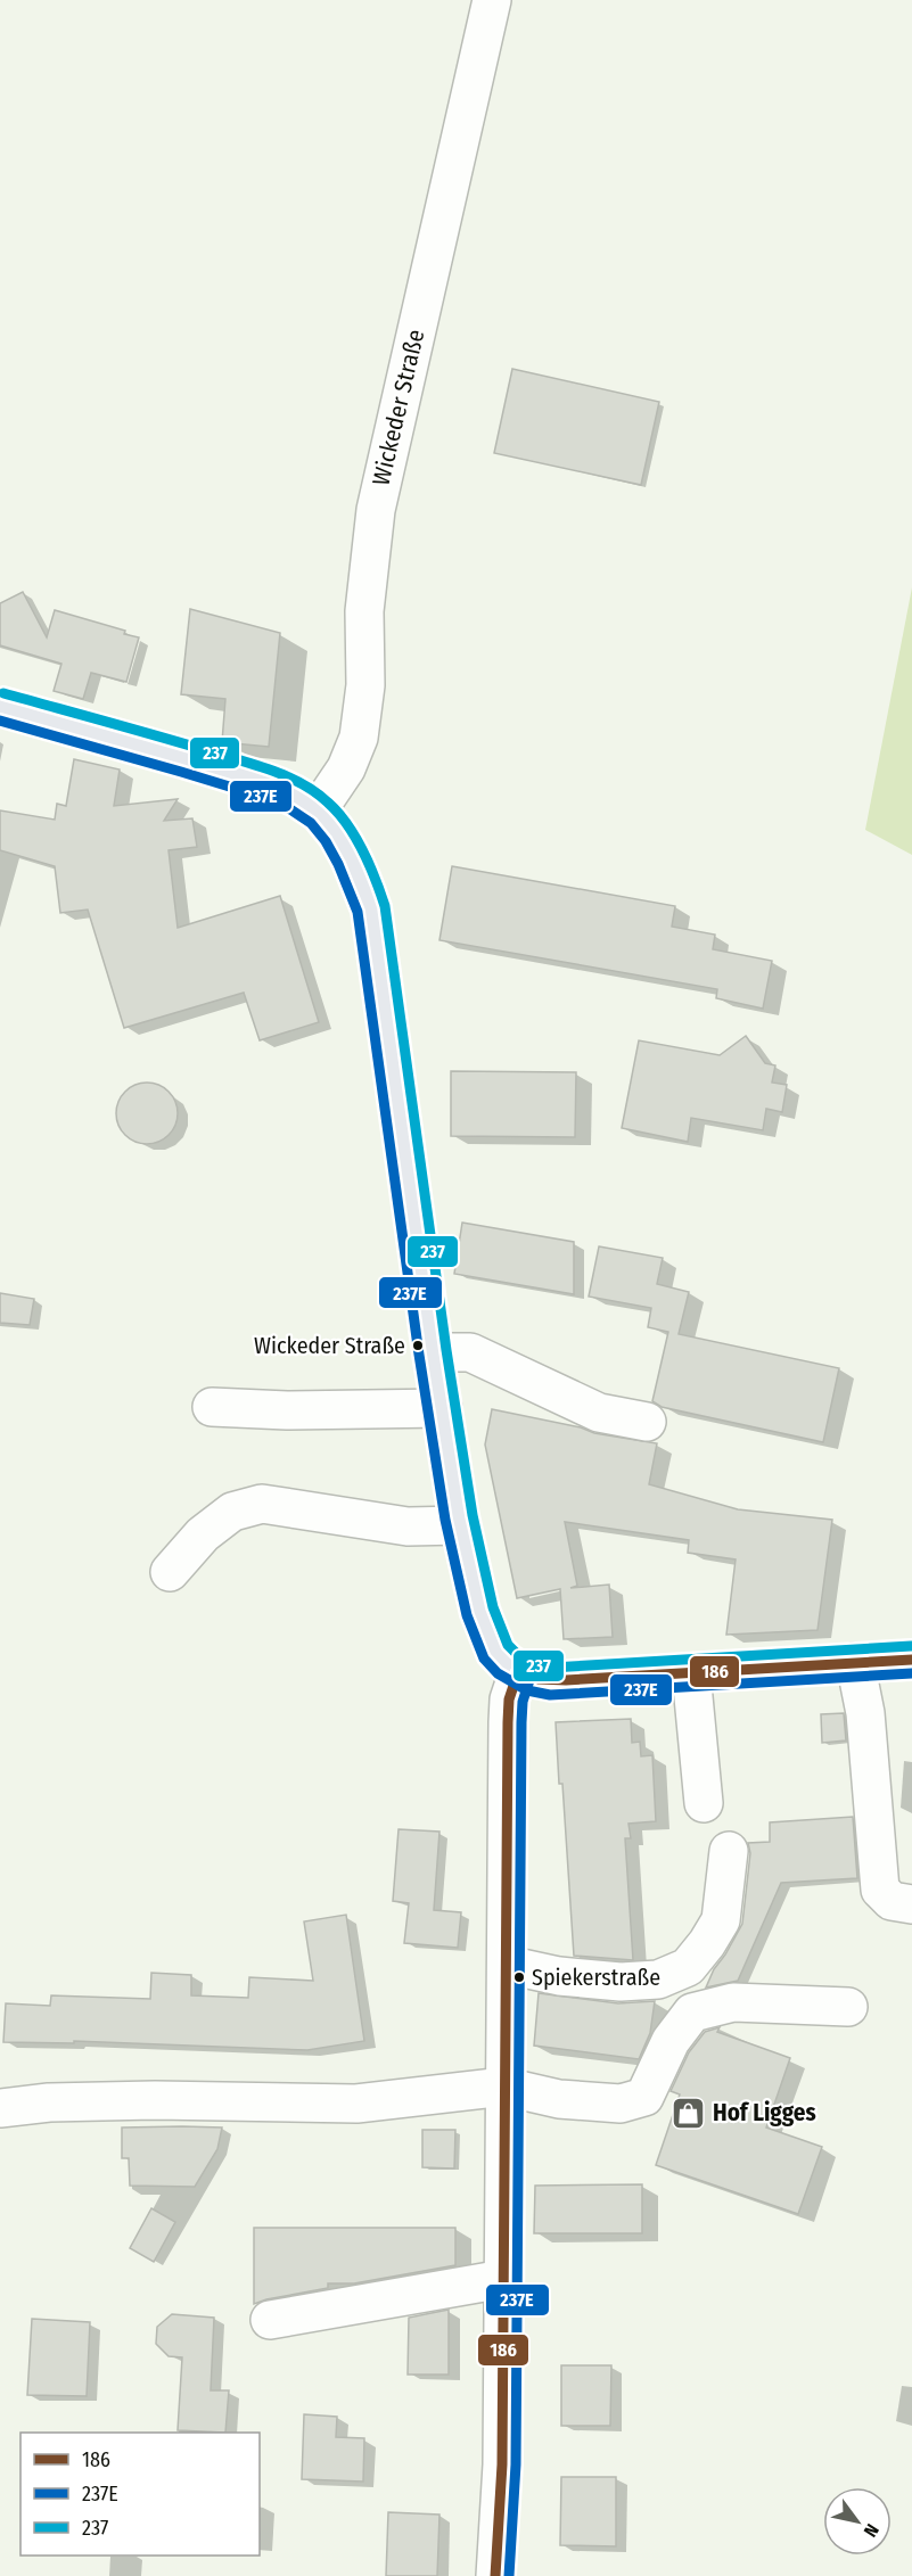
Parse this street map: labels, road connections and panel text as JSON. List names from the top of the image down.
{
  "streets": {
    "street": ["Wickeder Straße"]
  },
  "places": {
    "other": ["Wickeder Straße", "Spiekerstraße"],
    "shop": ["Hof Ligges"]
  },
  "lines": ["transit line 237", "transit line 237E", "transit line 186"],
  "legend": ["186", "237E", "237"],
  "north": "bottom right"
}
